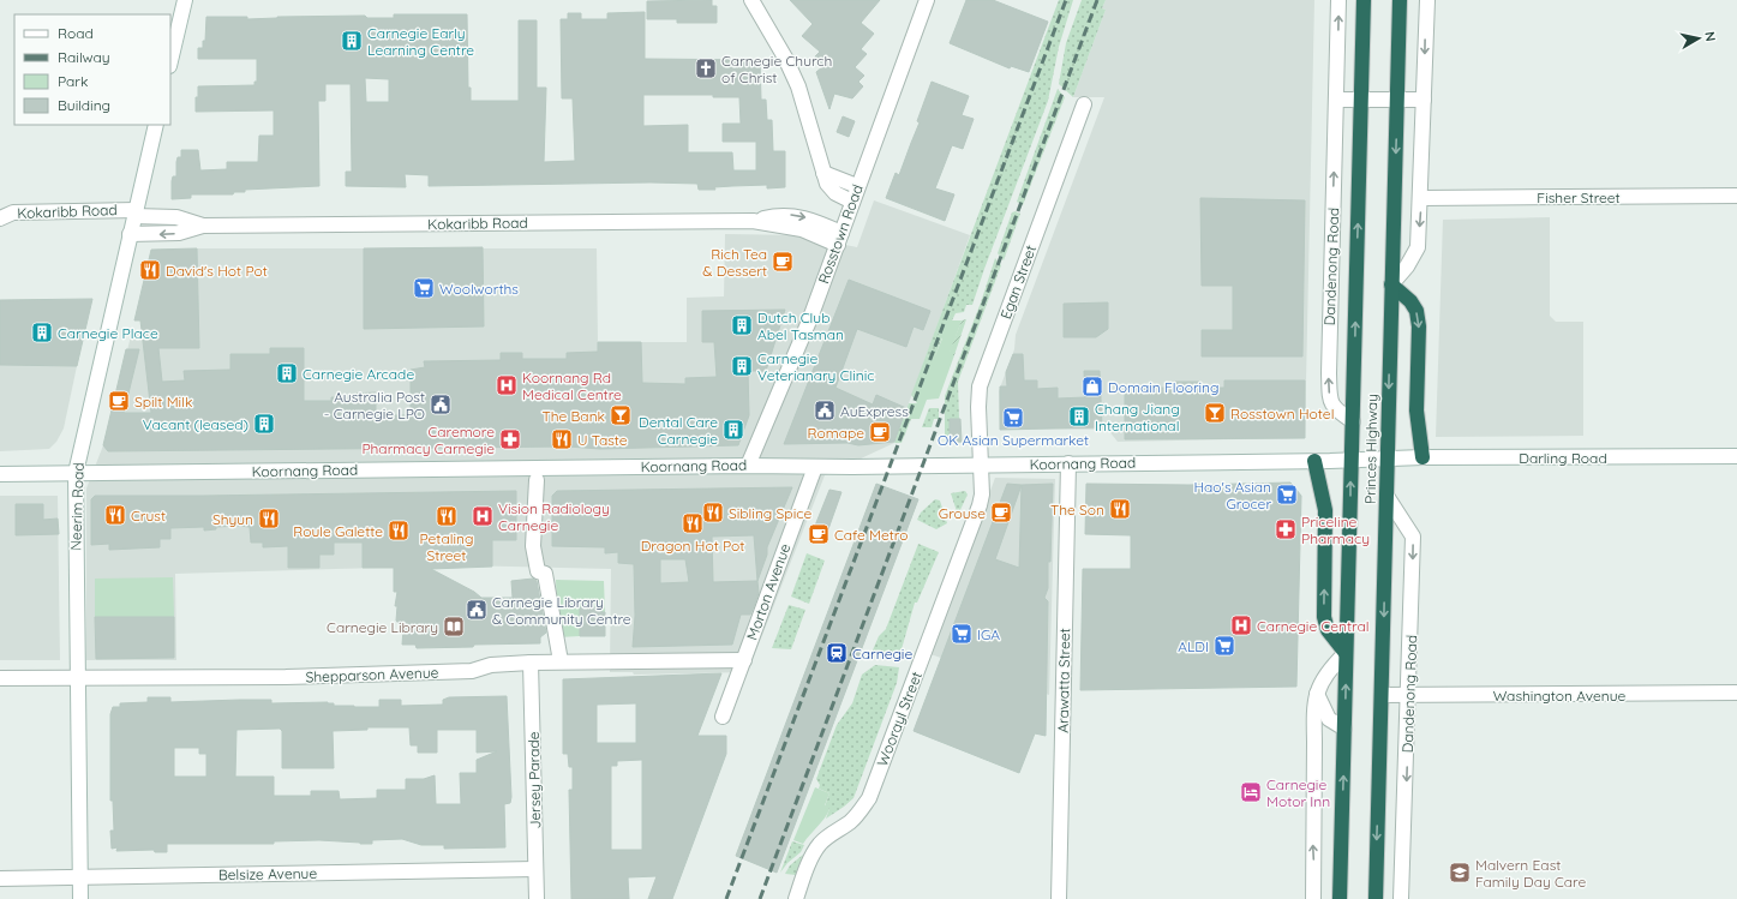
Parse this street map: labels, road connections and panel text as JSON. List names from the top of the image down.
{
  "streets": {
    "highway": ["Princes Highway"],
    "street": [
      "Fisher Street",
      "Kokaribb Road",
      "Rosstown Road",
      "Dandenong Road",
      "Egan Street",
      "Darling Road",
      "Koornang Road",
      "Neerim Road",
      "Morton Avenue",
      "Shepparson Avenue",
      "Arawatta Street",
      "Washington Avenue",
      "Woorayl Street",
      "Jersey Parade",
      "Belsize Avenue"
    ]
  },
  "crossings": [
    ["Kokaribb Road", "Rosstown Road"],
    ["Kokaribb Road", "Neerim Road"],
    ["Rosstown Road", "Koornang Road"],
    ["Dandenong Road", "Princes Highway"],
    ["Dandenong Road", "Washington Avenue"],
    ["Egan Street", "Koornang Road"],
    ["Egan Street", "Woorayl Street"],
    ["Princes Highway", "Darling Road"],
    ["Princes Highway", "Koornang Road"],
    ["Princes Highway", "Washington Avenue"],
    ["Darling Road", "Koornang Road"],
    ["Koornang Road", "Neerim Road"],
    ["Koornang Road", "Morton Avenue"],
    ["Koornang Road", "Arawatta Street"],
    ["Koornang Road", "Woorayl Street"],
    ["Neerim Road", "Shepparson Avenue"],
    ["Neerim Road", "Belsize Avenue"],
    ["Morton Avenue", "Shepparson Avenue"],
    ["Shepparson Avenue", "Jersey Parade"],
    ["Jersey Parade", "Belsize Avenue"]
  ],
  "places": {
    "building": [
      "Carnegie Early Learning Centre",
      "Dutch Club Abel Tasman",
      "Carnegie Place",
      "Carnegie Veterianary Clinic",
      "Carnegie Arcade",
      "Chang Jiang International",
      "Vacant (leased)",
      "Dental Care Carnegie"
    ],
    "church": ["Carnegie Church of Christ"],
    "cafe": [
      "Rich Tea & Dessert",
      "Spilt Milk",
      "Romape",
      "Grouse",
      "Cafe Metro"
    ],
    "restaurant": [
      "David's Hot Pot",
      "U Taste",
      "The Son",
      "Sibling Spice",
      "Crust",
      "Petaling Street",
      "Shyun",
      "Dragon Hot Pot",
      "Roule Galette"
    ],
    "supermarket": [
      "Woolworths",
      "OK Asian Supermarket",
      "Hao's Asian Grocer",
      "IGA",
      "ALDI"
    ],
    "hospital": ["Koornang Rd Medical Centre", "Vision Radiology Carnegie", "Carnegie Central"],
    "shop": ["Domain Flooring"],
    "public building": ["Australia Post - Carnegie LPO", "AuExpress", "Carnegie Library & Community Centre"],
    "bar": ["Rosstown Hotel", "The Bank"],
    "pharmacy": ["Caremore Pharmacy Carnegie", "Priceline Pharmacy"],
    "library": ["Carnegie Library"],
    "station": ["Carnegie"],
    "hotel": ["Carnegie Motor Inn"],
    "school or university": ["Malvern East Family Day Care"]
  },
  "legend": [
    "Road",
    "Railway",
    "Park",
    "Building"
  ],
  "north": "right"
}
